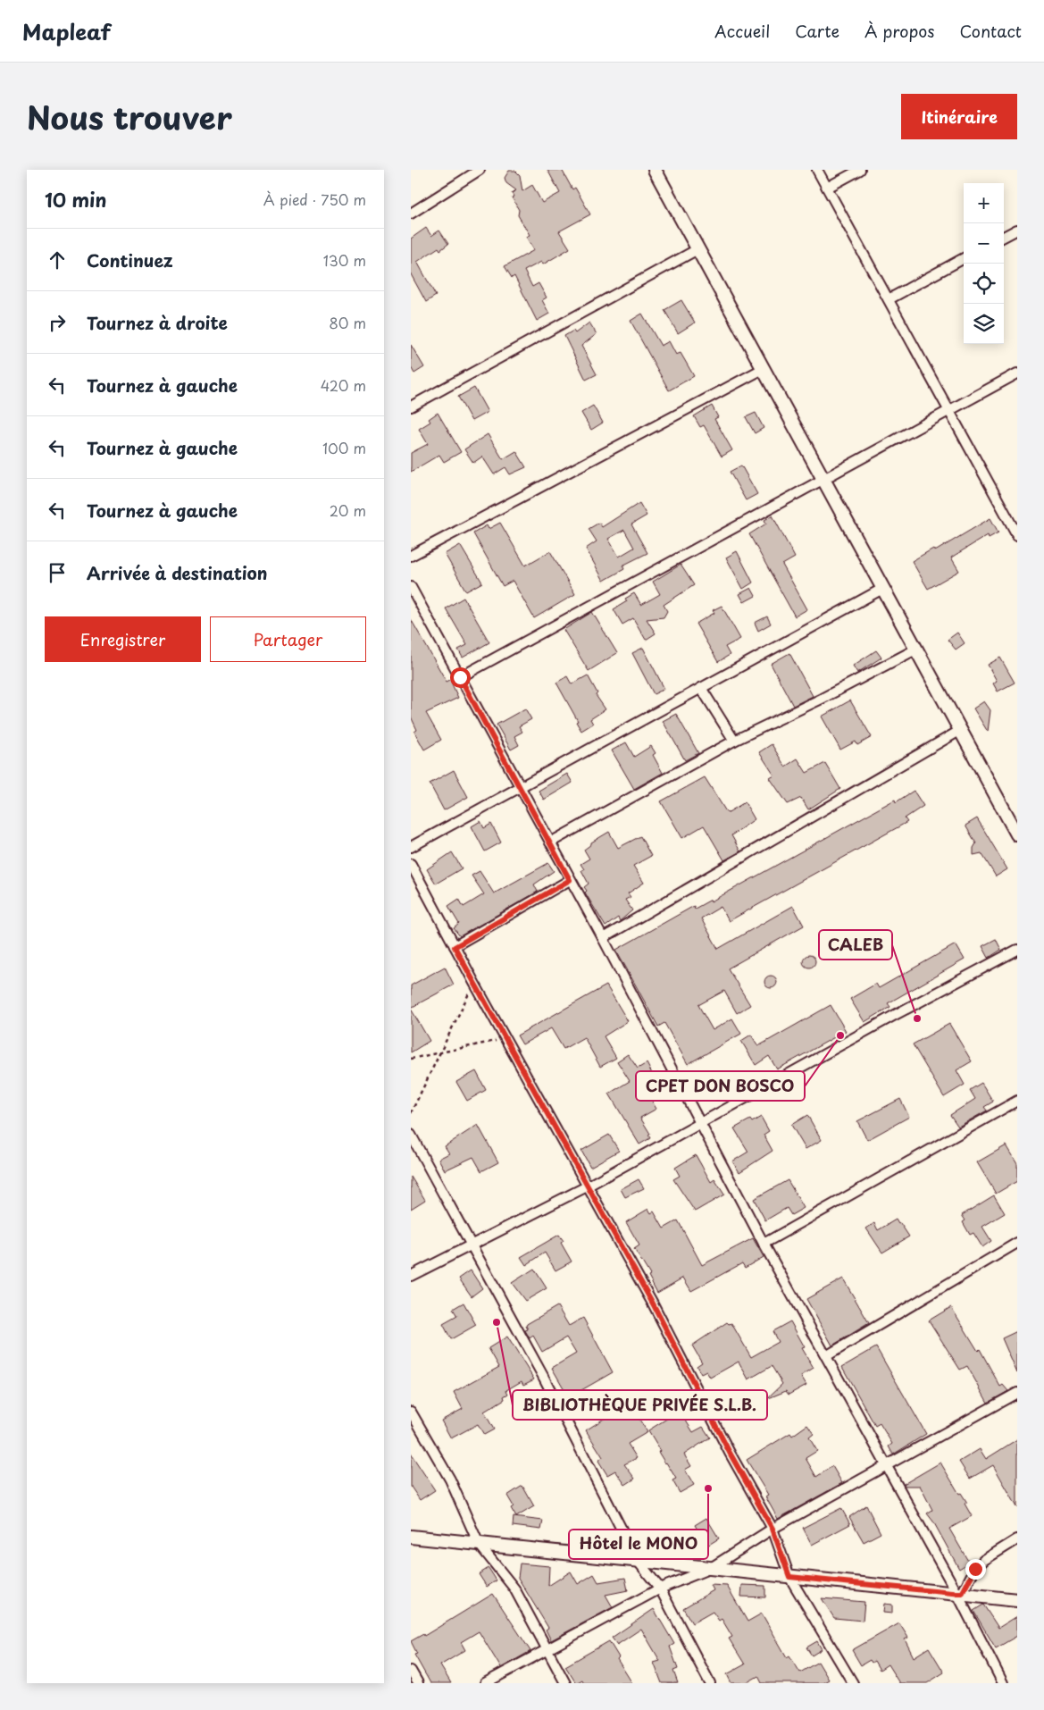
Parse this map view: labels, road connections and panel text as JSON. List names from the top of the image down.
{
  "places": [
    "CALEB",
    "CPET DON BOSCO",
    "BIBLIOTHÈQUE PRIVÉE S.L.B.",
    "Hôtel le MONO"
  ],
  "page": {
    "header": "Mapleaf",
    "nav": [
      "Accueil",
      "Carte",
      "À propos",
      "Contact"
    ],
    "title": "Nous trouver",
    "buttons": [
      "Itinéraire",
      ["Enregistrer", "Partager"]
    ],
    "heading": ["10 min", "À pied · 750 m"],
    "map_buttons": ["+", "−"],
    "list": [
      ["Continuez", "130 m"],
      ["Tournez à droite", "80 m"],
      ["Tournez à gauche", "420 m"],
      ["Tournez à gauche", "100 m"],
      ["Tournez à gauche", "20 m"],
      "Arrivée à destination"
    ]
  }
}
